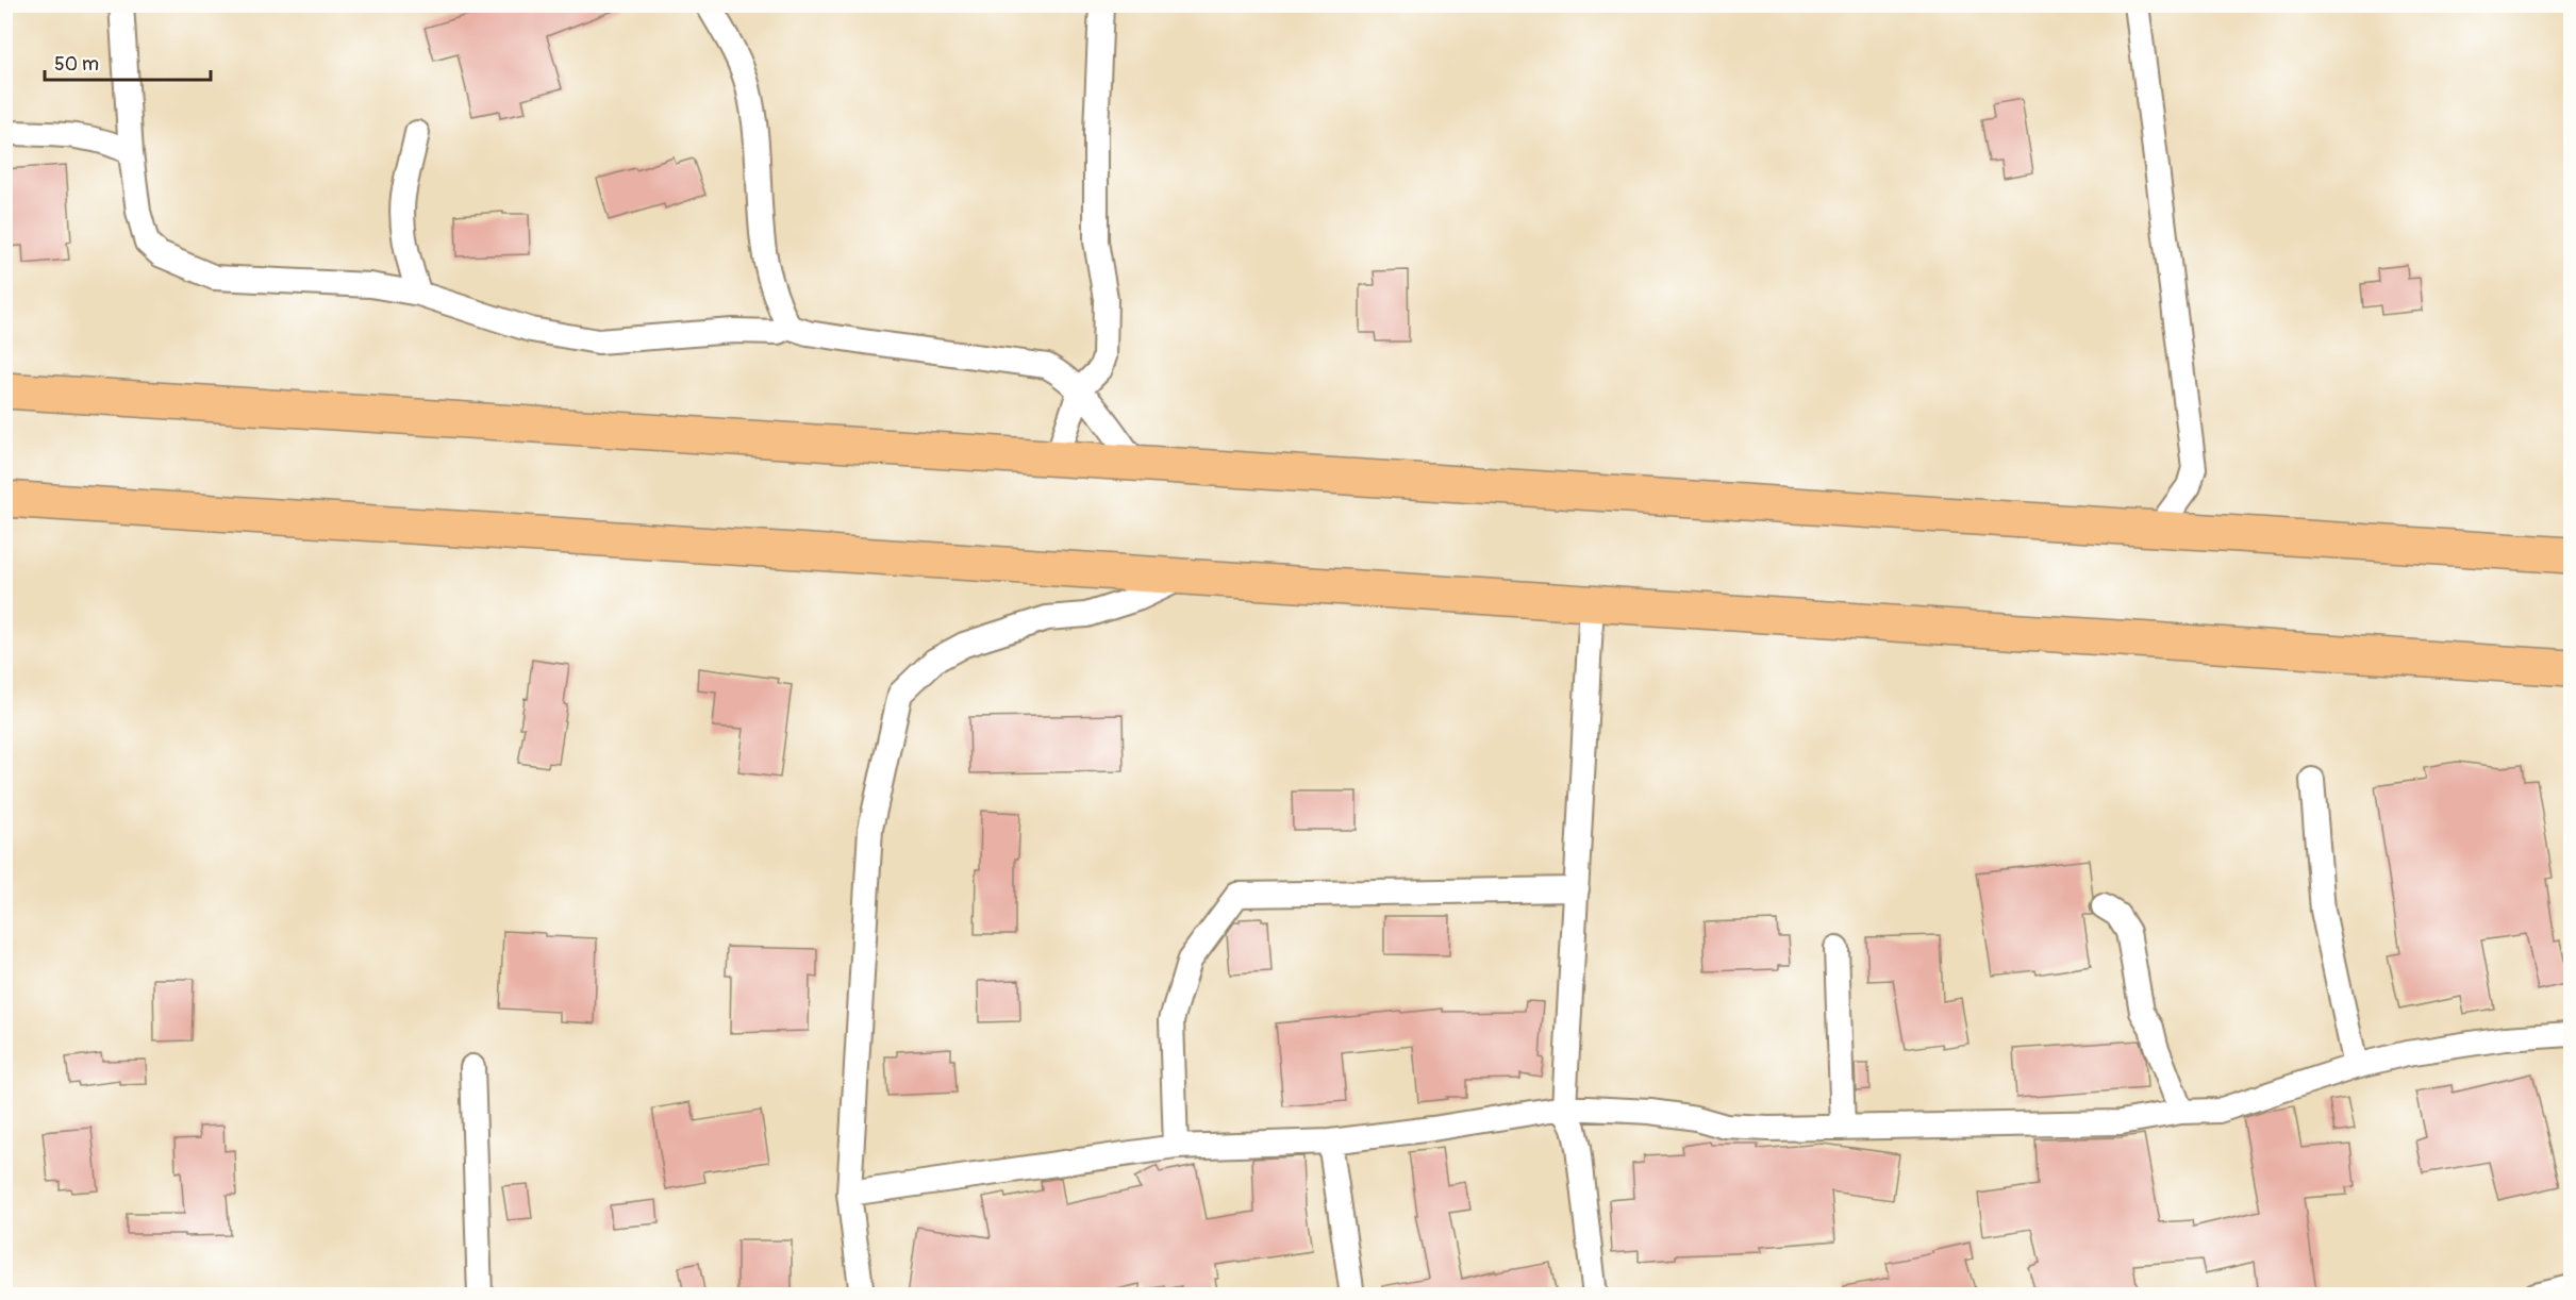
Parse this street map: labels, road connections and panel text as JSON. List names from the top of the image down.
{
  "scale_bar": "50 m"
}
